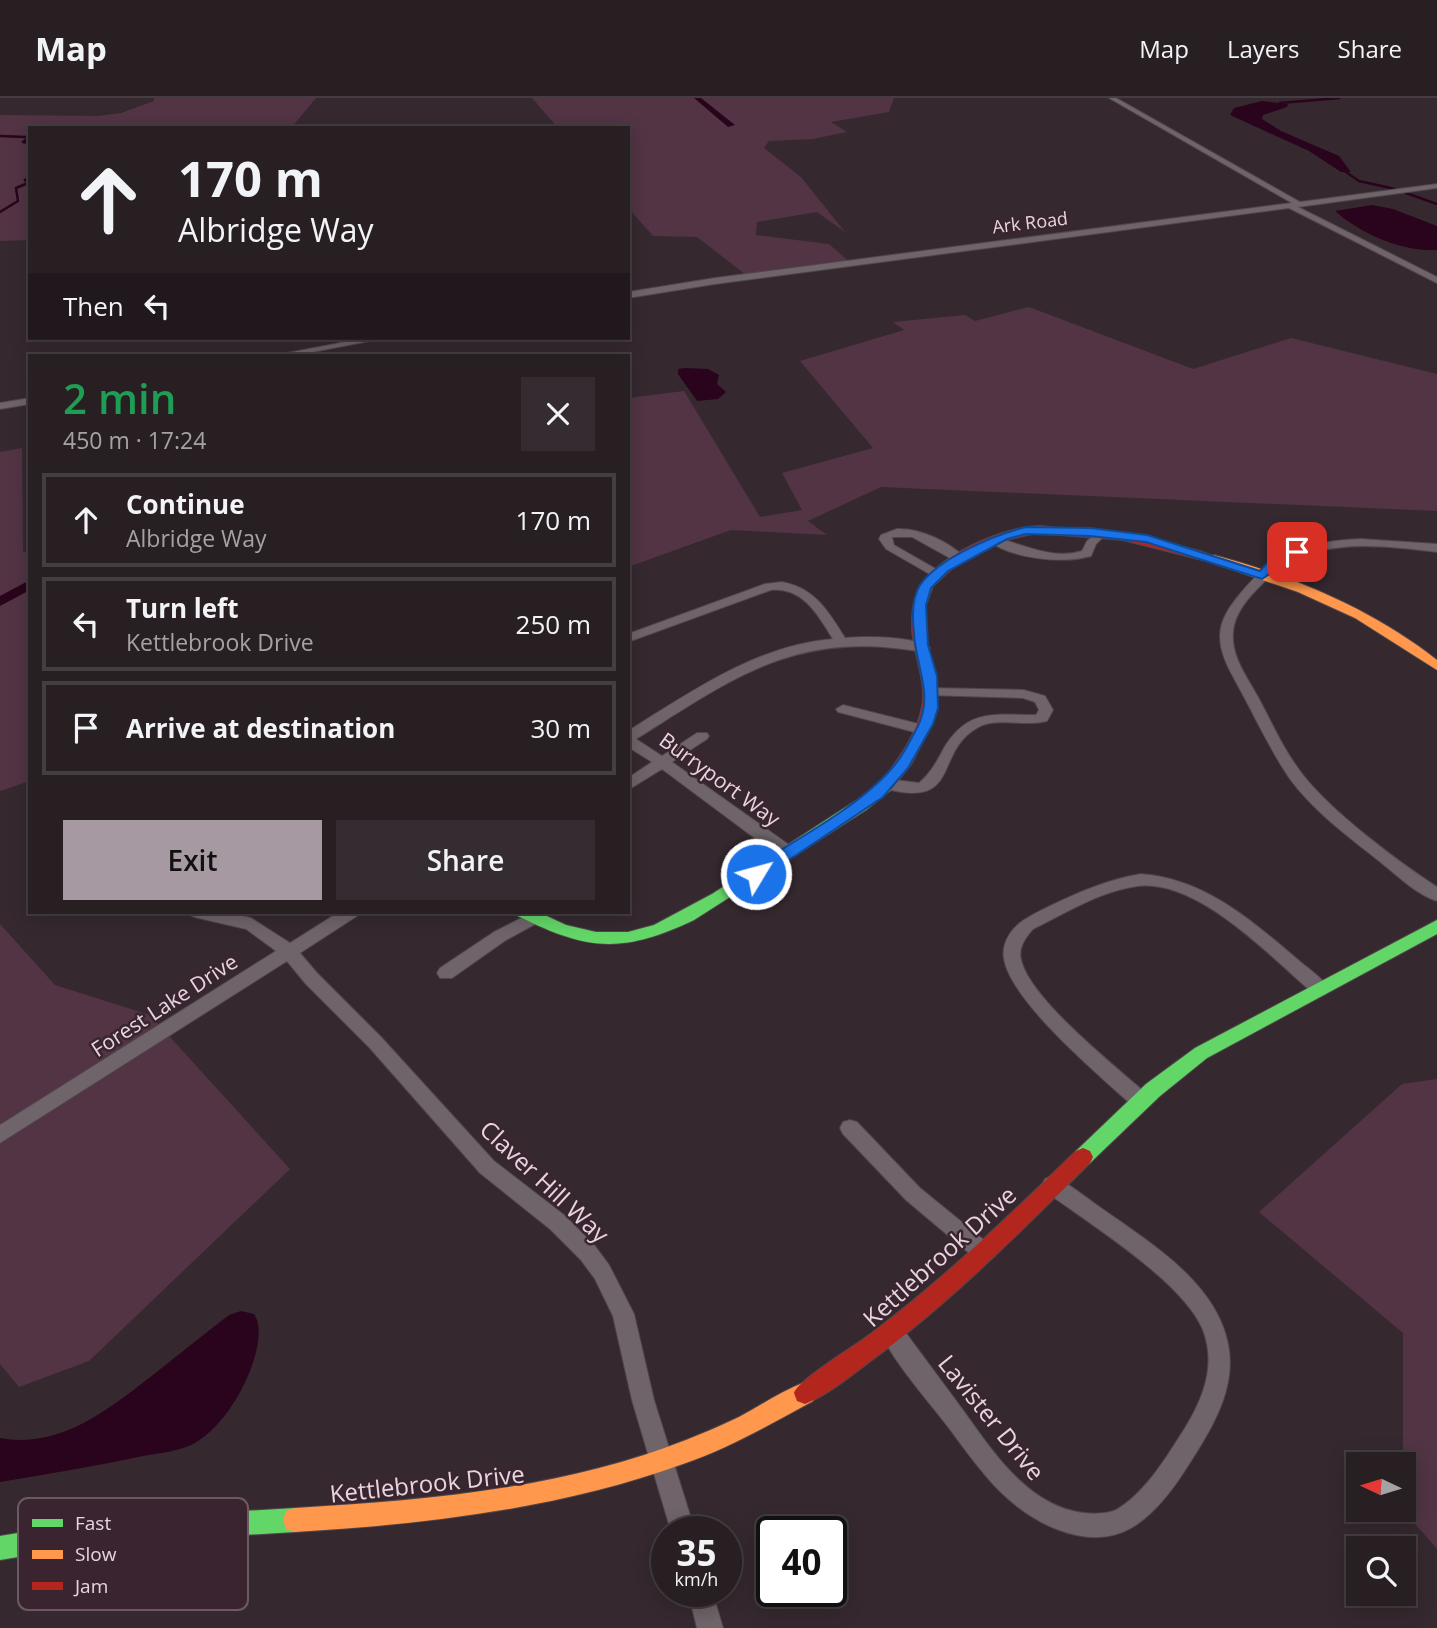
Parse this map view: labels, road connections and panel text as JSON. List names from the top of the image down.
{
  "streets": {
    "street": [
      "Ark Road",
      "Burryport Way",
      "Forest Lake Drive",
      "Claver Hill Way",
      "Kettlebrook Drive",
      "Lavister Drive"
    ]
  },
  "crossings": [
    ["Forest Lake Drive", "Claver Hill Way"],
    ["Claver Hill Way", "Kettlebrook Drive"],
    ["Kettlebrook Drive", "Lavister Drive"]
  ],
  "legend": ["Fast", "Slow", "Jam"],
  "north": "left",
  "page": {
    "header": "Map",
    "nav": ["Map", "Layers", "Share"],
    "turn": ["170 m", "Albridge Way"],
    "then": "Then",
    "heading": ["2 min", "450 m · 17:24"],
    "list": [
      {
        "name": "Continue",
        "note": "Albridge Way",
        "value": "170 m"
      },
      {
        "name": "Turn left",
        "note": "Kettlebrook Drive",
        "value": "250 m"
      },
      {
        "name": "Arrive at destination",
        "value": "30 m"
      }
    ],
    "buttons": ["Exit", "Share"],
    "speed": "35 km/h",
    "limit": "40"
  }
}
